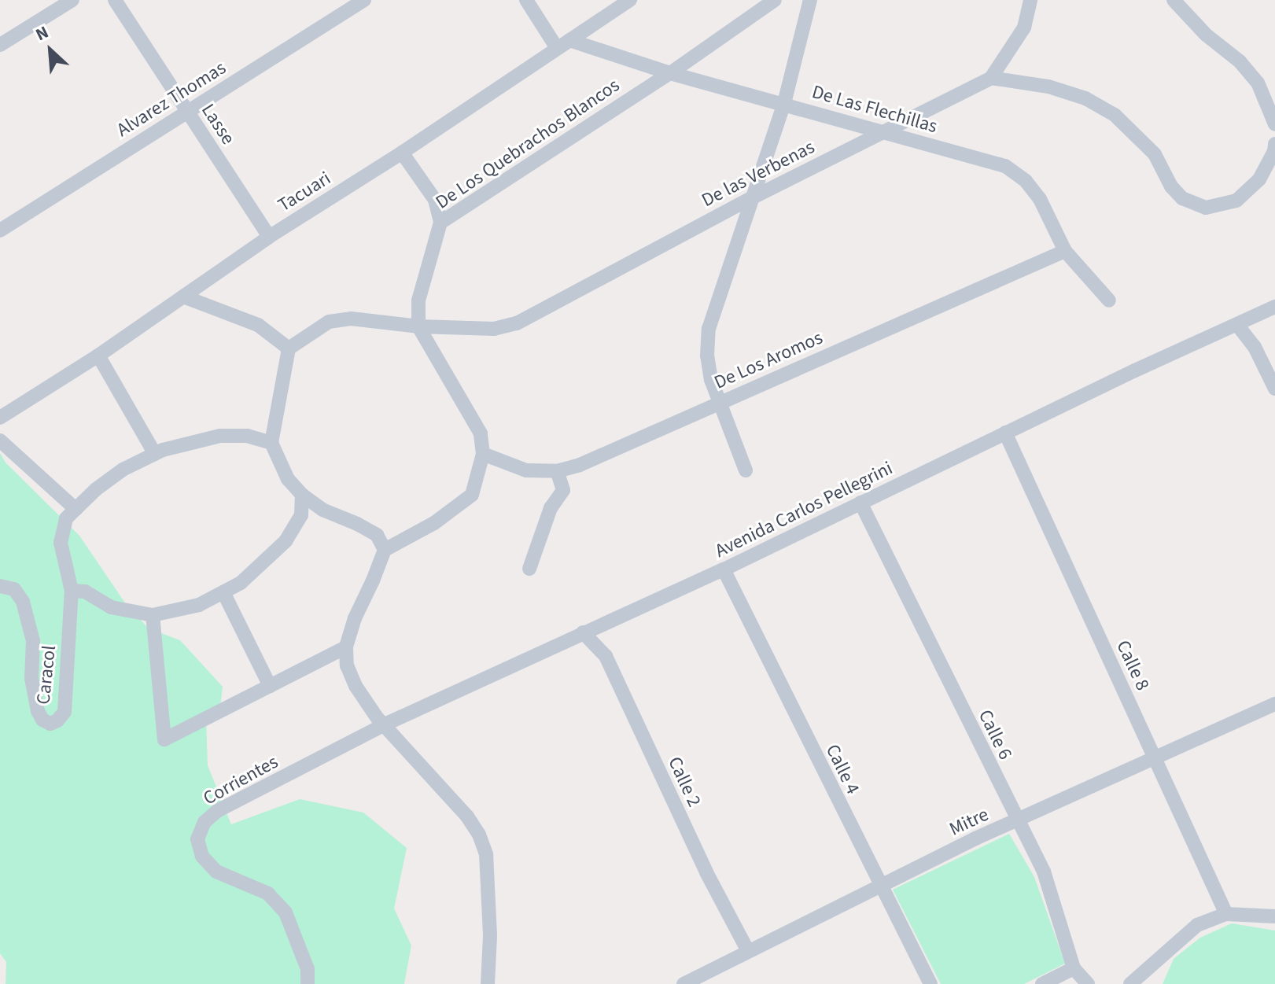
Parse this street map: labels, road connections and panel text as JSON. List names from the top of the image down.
{
  "streets": {
    "street": [
      "Alvarez Thomas",
      "De Las Flechillas",
      "Lasse",
      "De Los Quebrachos Blancos",
      "De las Verbenas",
      "Tacuari",
      "De Los Aromos",
      "Avenida Carlos Pellegrini",
      "Calle 8",
      "Caracol",
      "Calle 6",
      "Calle 4",
      "Corrientes",
      "Calle 2",
      "Mitre"
    ]
  },
  "crossings": [
    ["Alvarez Thomas", "Lasse"],
    ["De Las Flechillas", "De Los Quebrachos Blancos"],
    ["De Las Flechillas", "De las Verbenas"],
    ["De Las Flechillas", "Tacuari"],
    ["De Las Flechillas", "De Los Aromos"],
    ["Lasse", "Tacuari"],
    ["De Los Quebrachos Blancos", "De las Verbenas"],
    ["De Los Quebrachos Blancos", "De Los Aromos"],
    ["De las Verbenas", "De Los Aromos"],
    ["Avenida Carlos Pellegrini", "Calle 8"],
    ["Avenida Carlos Pellegrini", "Calle 6"],
    ["Avenida Carlos Pellegrini", "Calle 4"],
    ["Avenida Carlos Pellegrini", "Corrientes"],
    ["Avenida Carlos Pellegrini", "Calle 2"],
    ["Calle 8", "Mitre"],
    ["Calle 6", "Mitre"],
    ["Calle 4", "Mitre"],
    ["Calle 2", "Mitre"]
  ],
  "north": "top left"
}
